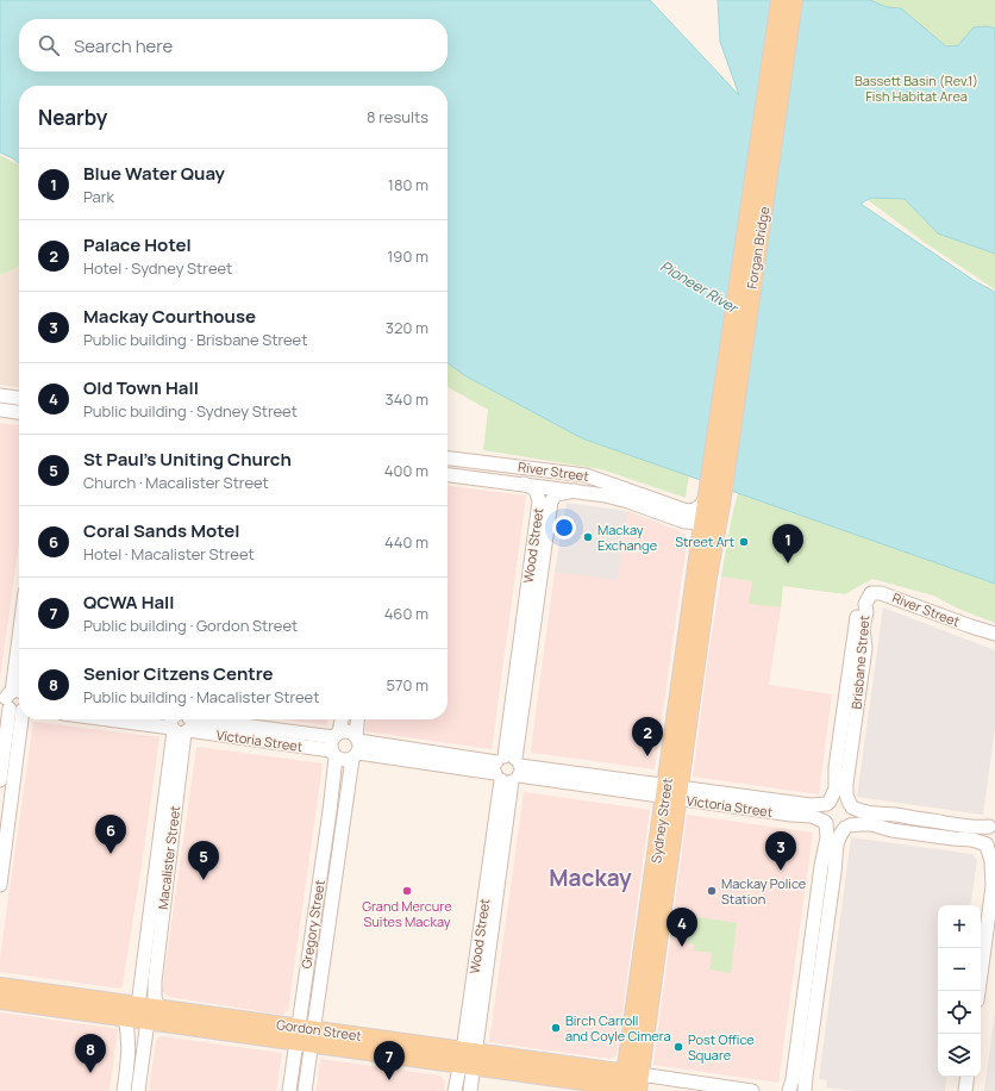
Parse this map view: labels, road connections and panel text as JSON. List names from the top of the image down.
{
  "streets": {
    "main road": ["Forgan Bridge", "Sydney Street", "Gordon Street"],
    "street": [
      "River Street",
      "Wood Street",
      "Brisbane Street",
      "Victoria Street",
      "Macalister Street",
      "Gregory Street"
    ]
  },
  "crossings": [
    ["Forgan Bridge", "River Street"],
    ["Forgan Bridge", "Sydney Street"],
    ["River Street", "Wood Street"],
    ["River Street", "Brisbane Street"],
    ["River Street", "Sydney Street"],
    ["Wood Street", "Victoria Street"],
    ["Wood Street", "Gordon Street"],
    ["Brisbane Street", "Victoria Street"],
    ["Victoria Street", "Sydney Street"],
    ["Victoria Street", "Macalister Street"],
    ["Victoria Street", "Gregory Street"],
    ["Sydney Street", "Gordon Street"],
    ["Macalister Street", "Gordon Street"],
    ["Gregory Street", "Gordon Street"]
  ],
  "districts": ["Mackay"],
  "water": ["Pioneer River"],
  "parks": ["Bassett Basin (Rev.1) Fish Habitat Area"],
  "places": [
    "Mackay Exchange",
    "Street Art",
    "Grand Mercure Suites Mackay",
    "Mackay Police Station",
    "Birch Carroll and Coyle Cimera",
    "Post Office Square"
  ],
  "page": {
    "search": "Search here",
    "heading": ["Nearby", "8 results"],
    "list": [
      {
        "mark": "1",
        "name": "Blue Water Quay",
        "note": "Park",
        "value": "180 m"
      },
      {
        "mark": "2",
        "name": "Palace Hotel",
        "note": "Hotel · Sydney Street",
        "value": "190 m"
      },
      {
        "mark": "3",
        "name": "Mackay Courthouse",
        "note": "Public building · Brisbane Street",
        "value": "320 m"
      },
      {
        "mark": "4",
        "name": "Old Town Hall",
        "note": "Public building · Sydney Street",
        "value": "340 m"
      },
      {
        "mark": "5",
        "name": "St Paul's Uniting Church",
        "note": "Church · Macalister Street",
        "value": "400 m"
      },
      {
        "mark": "6",
        "name": "Coral Sands Motel",
        "note": "Hotel · Macalister Street",
        "value": "440 m"
      },
      {
        "mark": "7",
        "name": "QCWA Hall",
        "note": "Public building · Gordon Street",
        "value": "460 m"
      },
      {
        "mark": "8",
        "name": "Senior Citzens Centre",
        "note": "Public building · Macalister Street",
        "value": "570 m"
      }
    ],
    "pins": [
      "1",
      "2",
      "6",
      "3",
      "5",
      "4",
      "8",
      "7"
    ],
    "map_buttons": ["+", "−"]
  }
}
